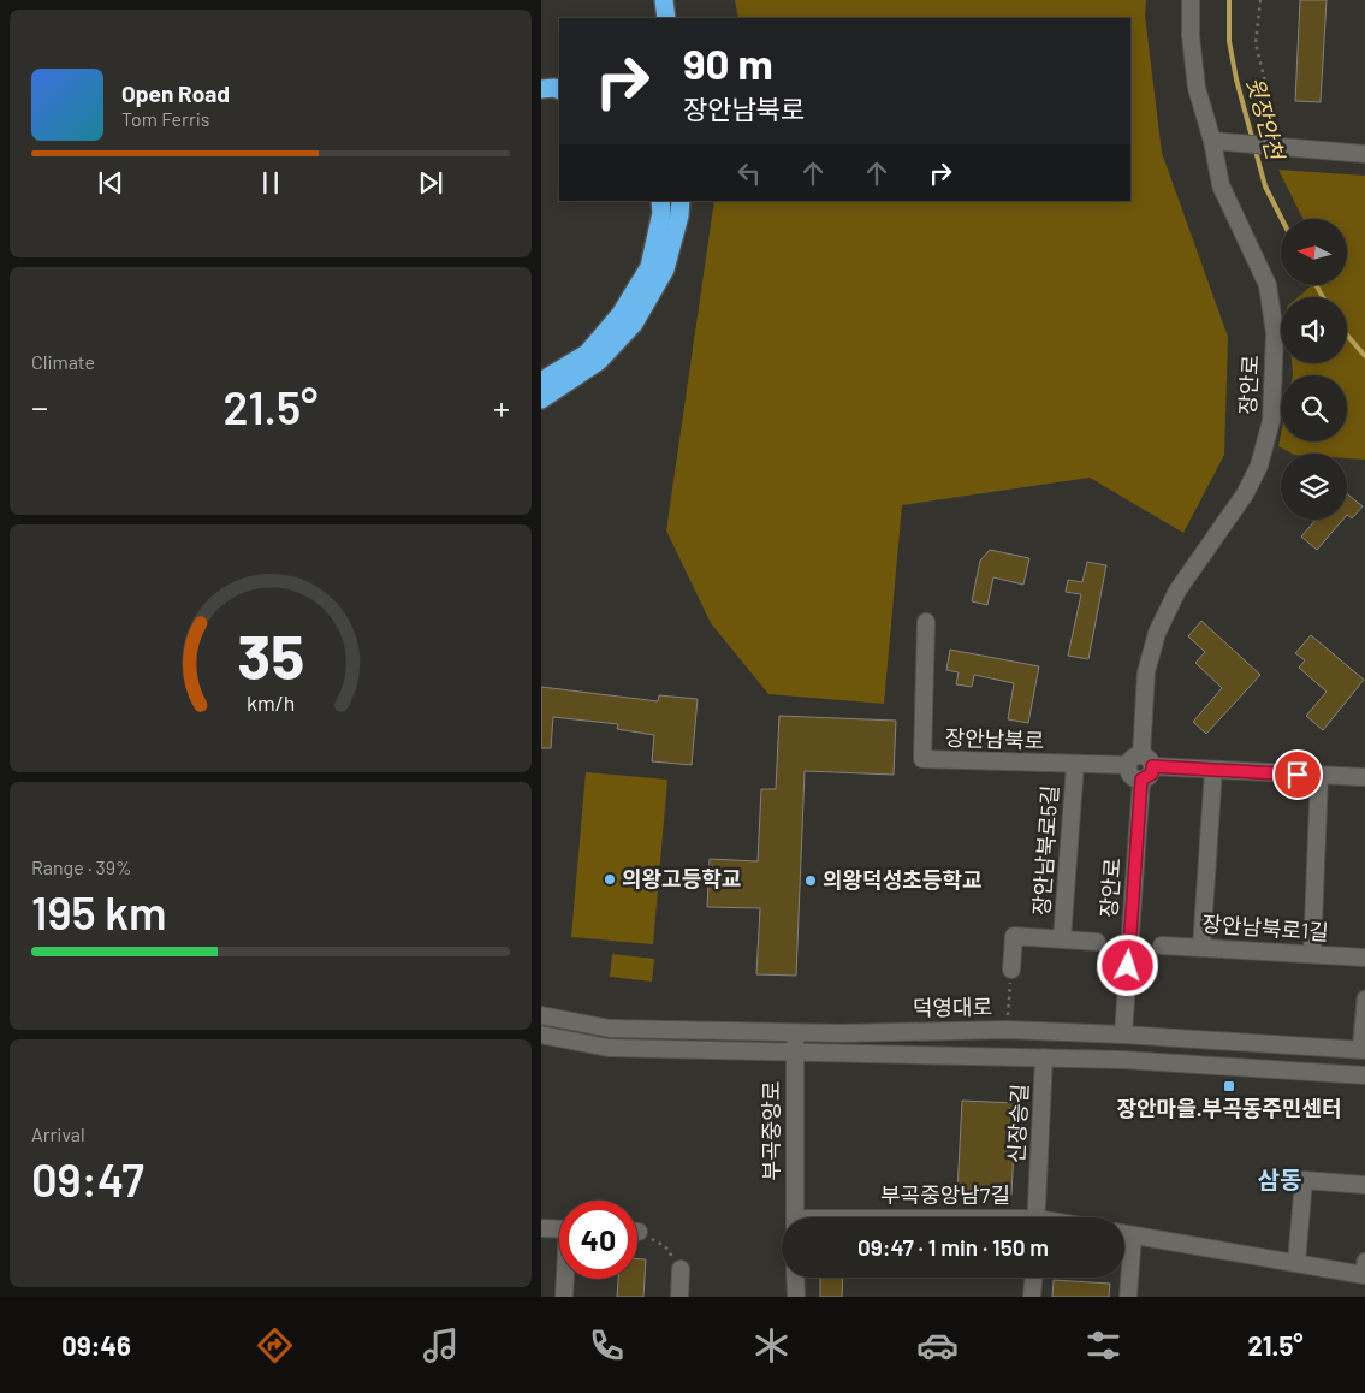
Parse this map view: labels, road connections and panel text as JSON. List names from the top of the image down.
{
  "streets": {
    "street": [
      "장안로",
      "장안남북로",
      "장안남북로5길",
      "장안남북로1길",
      "덕영대로",
      "신장승길",
      "부곡중앙로"
    ]
  },
  "crossings": [
    ["장안로", "장안남북로"],
    ["장안로", "덕영대로"],
    ["장안남북로", "장안남북로5길"],
    ["덕영대로", "부곡중앙로"]
  ],
  "districts": ["삼동"],
  "water": ["윗장안천"],
  "places": {
    "other": ["의왕고등학교", "의왕덕성초등학교"],
    "transit": ["장안마을.부곡동주민센터"]
  },
  "north": "left",
  "page": {
    "turn": ["90 m", "장안남북로"],
    "song": ["Open Road", "Tom Ferris"],
    "tile": [
      "Climate",
      ["Range · 39%", "195 km"],
      ["Arrival", "09:47"]
    ],
    "heat": ["−", "21.5°", "+"],
    "limit": "40",
    "trip": "09:47 · 1 min · 150 m",
    "tabs": ["09:46", "21.5°"],
    "gauge": ["35", "km/h"]
  }
}
